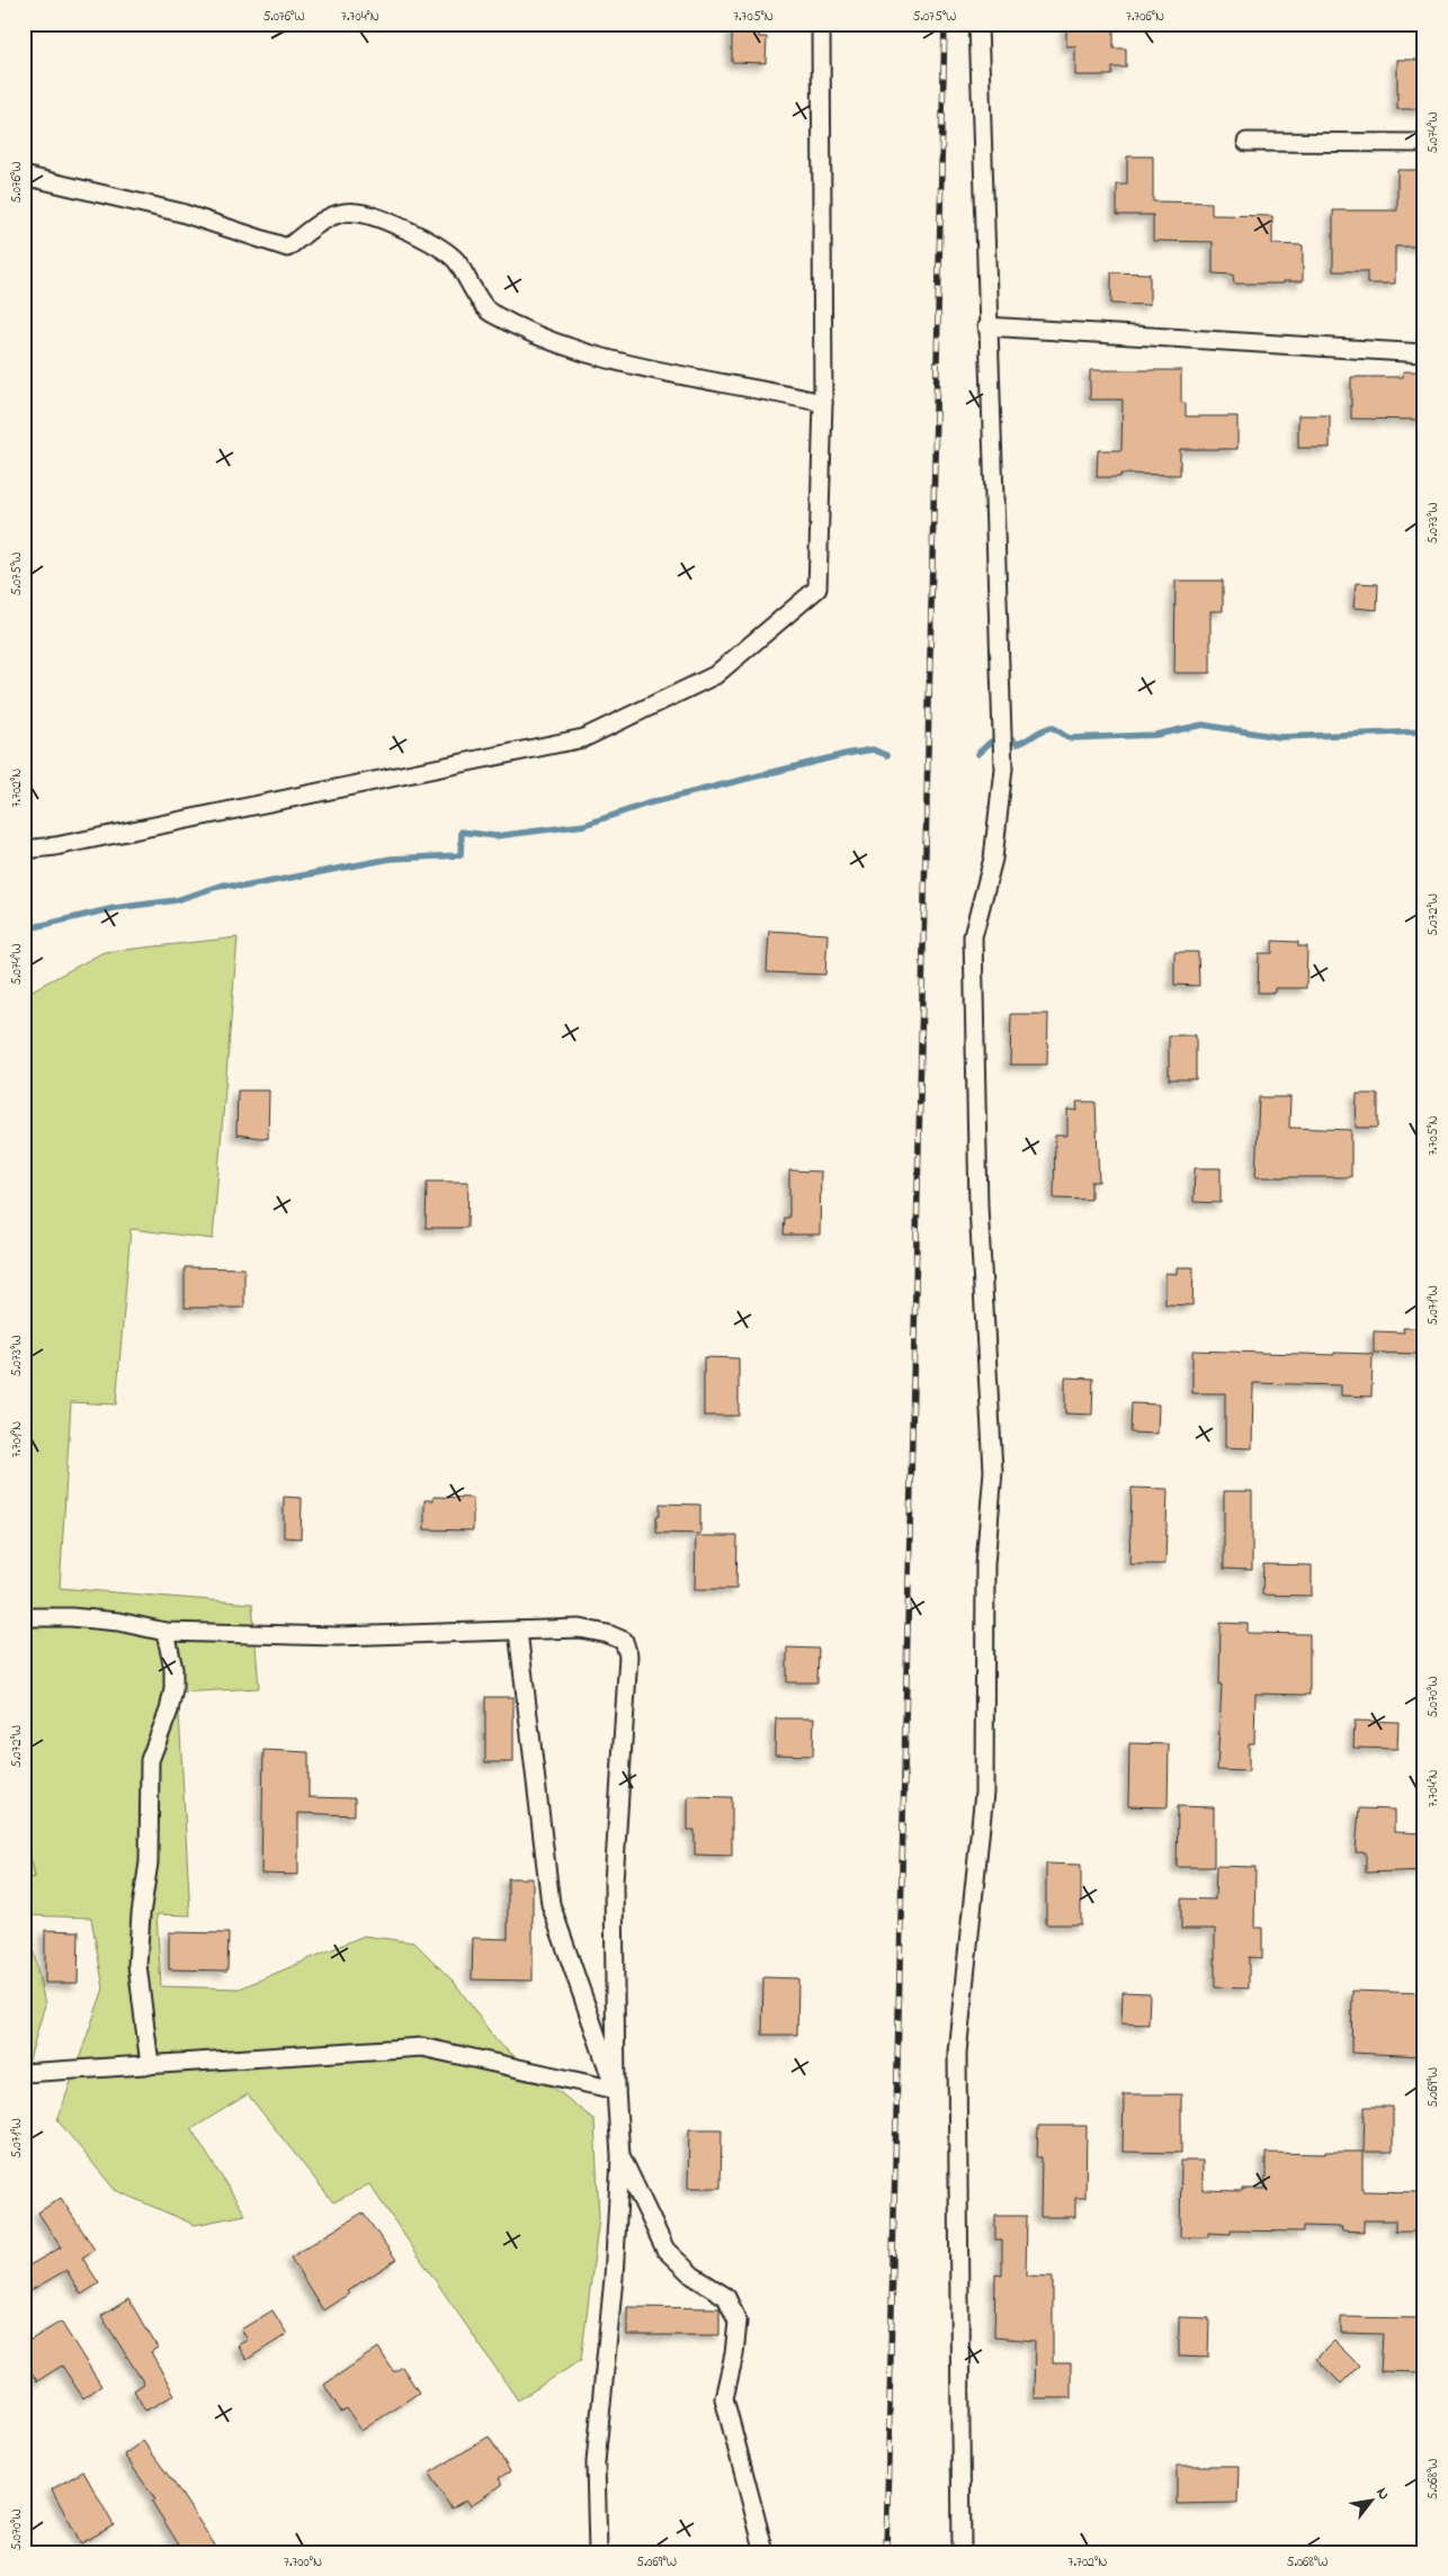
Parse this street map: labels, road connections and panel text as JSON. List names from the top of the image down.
{
  "north": "top right",
  "coordinates": [
    "5.076°W",
    "7.704°N",
    "7.705°N",
    "5.075°W",
    "7.706°N",
    "5.074°W",
    "5.073°W",
    "7.702°N",
    "5.072°W",
    "5.071°W",
    "7.701°N",
    "5.070°W",
    "5.069°W",
    "5.068°W",
    "7.700°N"
  ]
}
